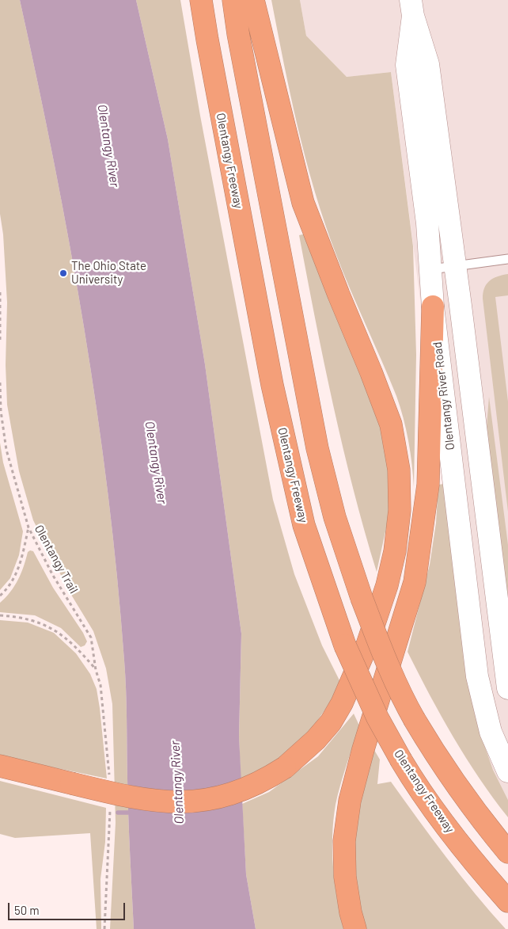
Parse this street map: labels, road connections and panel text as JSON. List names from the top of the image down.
{
  "streets": {
    "highway": ["Olentangy Freeway"],
    "main road": ["Olentangy River Road"],
    "path": ["Olentangy Trail"]
  },
  "water": ["Olentangy River"],
  "places": ["The Ohio State University"],
  "scale_bar": "50 m"
}
